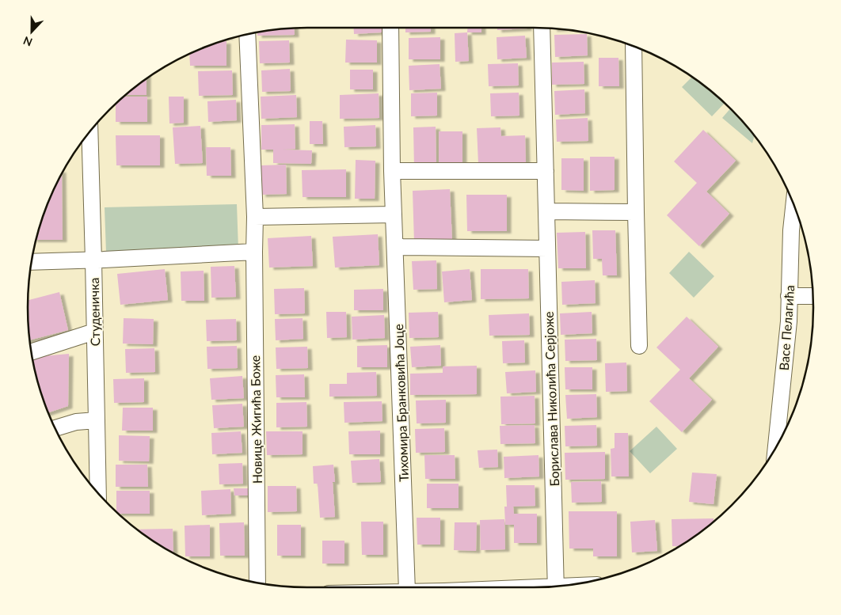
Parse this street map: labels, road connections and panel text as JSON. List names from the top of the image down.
{
  "streets": {
    "street": [
      "Студеничка",
      "Васе Пелагића",
      "Борислава Николића Серјоже",
      "Тихомира Бранковића Јоце",
      "Новице Жигића Боже"
    ]
  },
  "north": "bottom"
}
